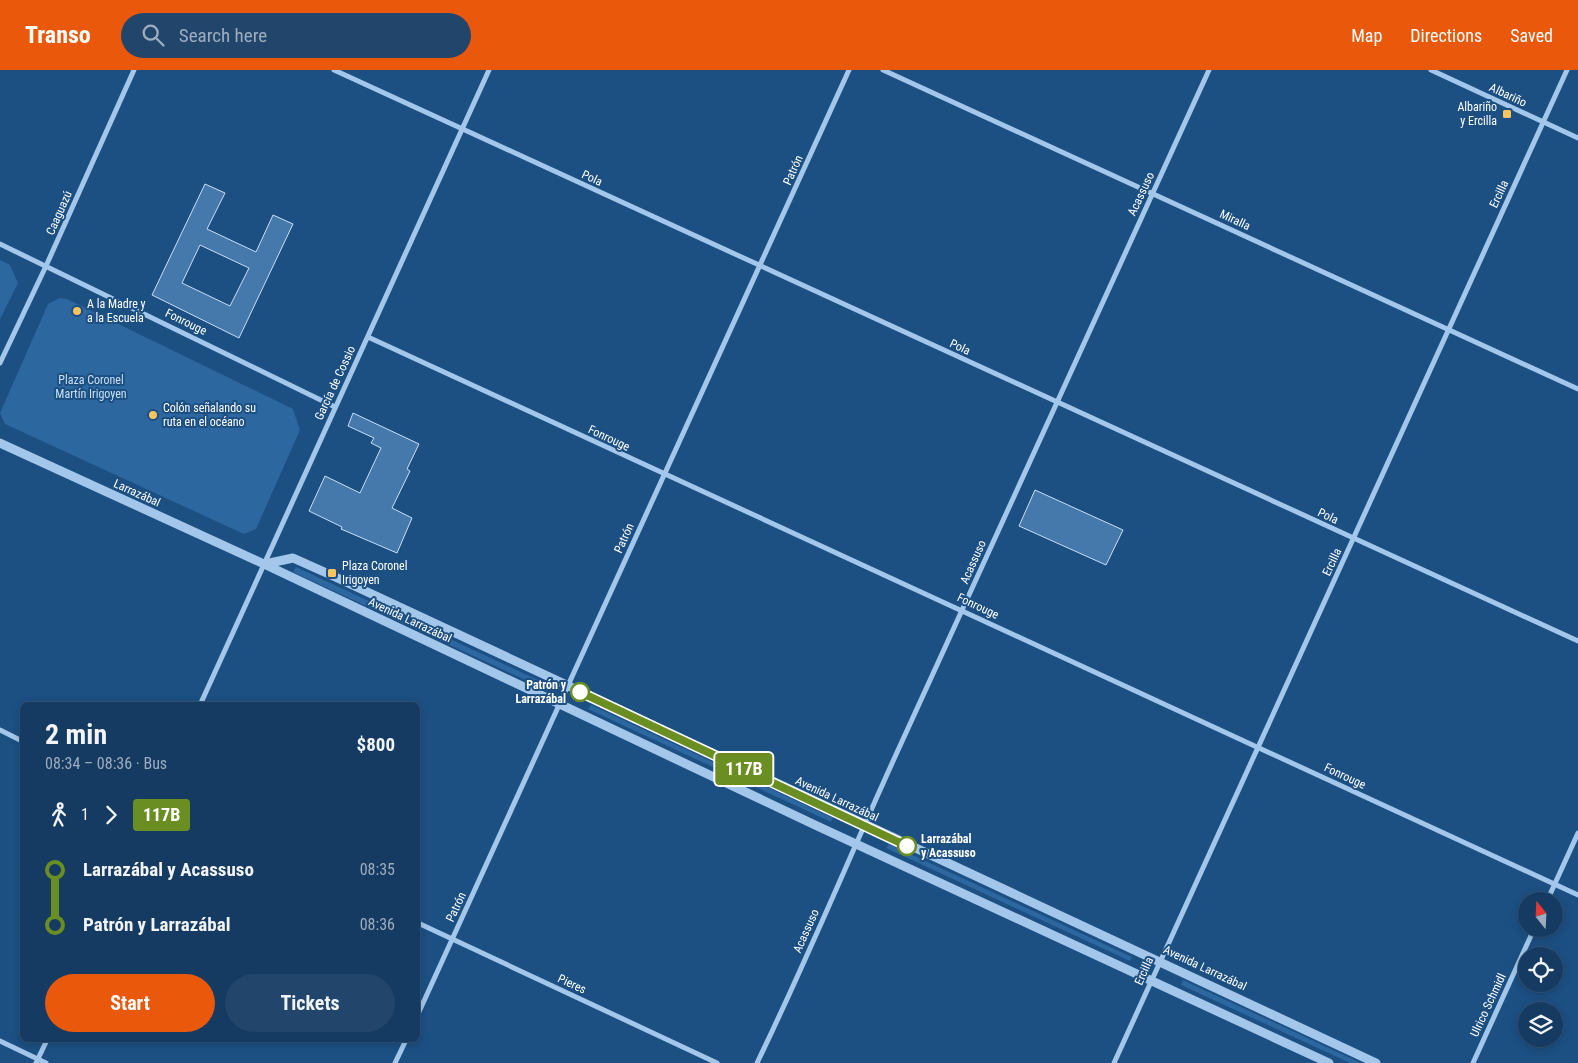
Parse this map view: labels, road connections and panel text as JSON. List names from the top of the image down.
{
  "streets": {
    "street": [
      "Albariño",
      "Patrón",
      "Pola",
      "Acassuso",
      "Ercilla",
      "Caaguazú",
      "Miralla",
      "Fonrouge",
      "García de Cossio",
      "Larrazábal",
      "Avenida Larrazábal",
      "Pieres",
      "Ulrico Schmidl"
    ]
  },
  "crossings": [
    ["Albariño", "Ercilla"],
    ["Patrón", "Pola"],
    ["Patrón", "Fonrouge"],
    ["Patrón", "Avenida Larrazábal"],
    ["Patrón", "Pieres"],
    ["Pola", "Acassuso"],
    ["Pola", "Ercilla"],
    ["Pola", "García de Cossio"],
    ["Acassuso", "Miralla"],
    ["Acassuso", "Fonrouge"],
    ["Acassuso", "Avenida Larrazábal"],
    ["Ercilla", "Miralla"],
    ["Ercilla", "Fonrouge"],
    ["Ercilla", "Avenida Larrazábal"],
    ["Caaguazú", "Fonrouge"],
    ["Fonrouge", "García de Cossio"],
    ["García de Cossio", "Larrazábal"],
    ["García de Cossio", "Avenida Larrazábal"],
    ["Larrazábal", "Avenida Larrazábal"]
  ],
  "parks": ["Plaza Coronel Martín Irigoyen"],
  "places": {
    "transit": ["Albariño y Ercilla", "Plaza Coronel Irigoyen"],
    "other": [
      "A la Madre y a la Escuela",
      "Colón señalando su ruta en el océano",
      "Patrón y Larrazábal",
      "Larrazábal y Acassuso"
    ]
  },
  "lines": ["bus line 117B"],
  "north": "top",
  "page": {
    "header": "Transo",
    "search": "Search here",
    "nav": ["Map", "Directions", "Saved"],
    "on_map": "117B",
    "heading": ["2 min", "08:34 – 08:36 · Bus", "$800"],
    "legs": ["1", "117B"],
    "list": [
      {
        "name": "Larrazábal y Acassuso",
        "value": "08:35"
      },
      {
        "name": "Patrón y Larrazábal",
        "value": "08:36"
      }
    ],
    "buttons": ["Start", "Tickets"]
  }
}
